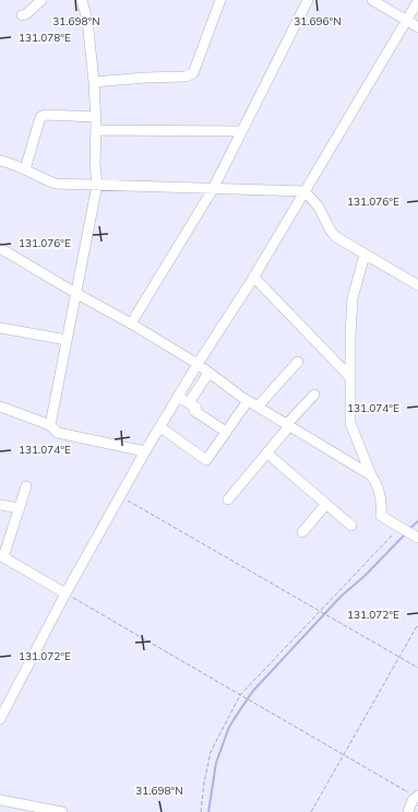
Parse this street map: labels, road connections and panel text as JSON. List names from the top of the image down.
{
  "coordinates": [
    "31.698°N",
    "31.696°N",
    "131.078°E",
    "131.076°E",
    "131.074°E",
    "131.072°E"
  ]
}
